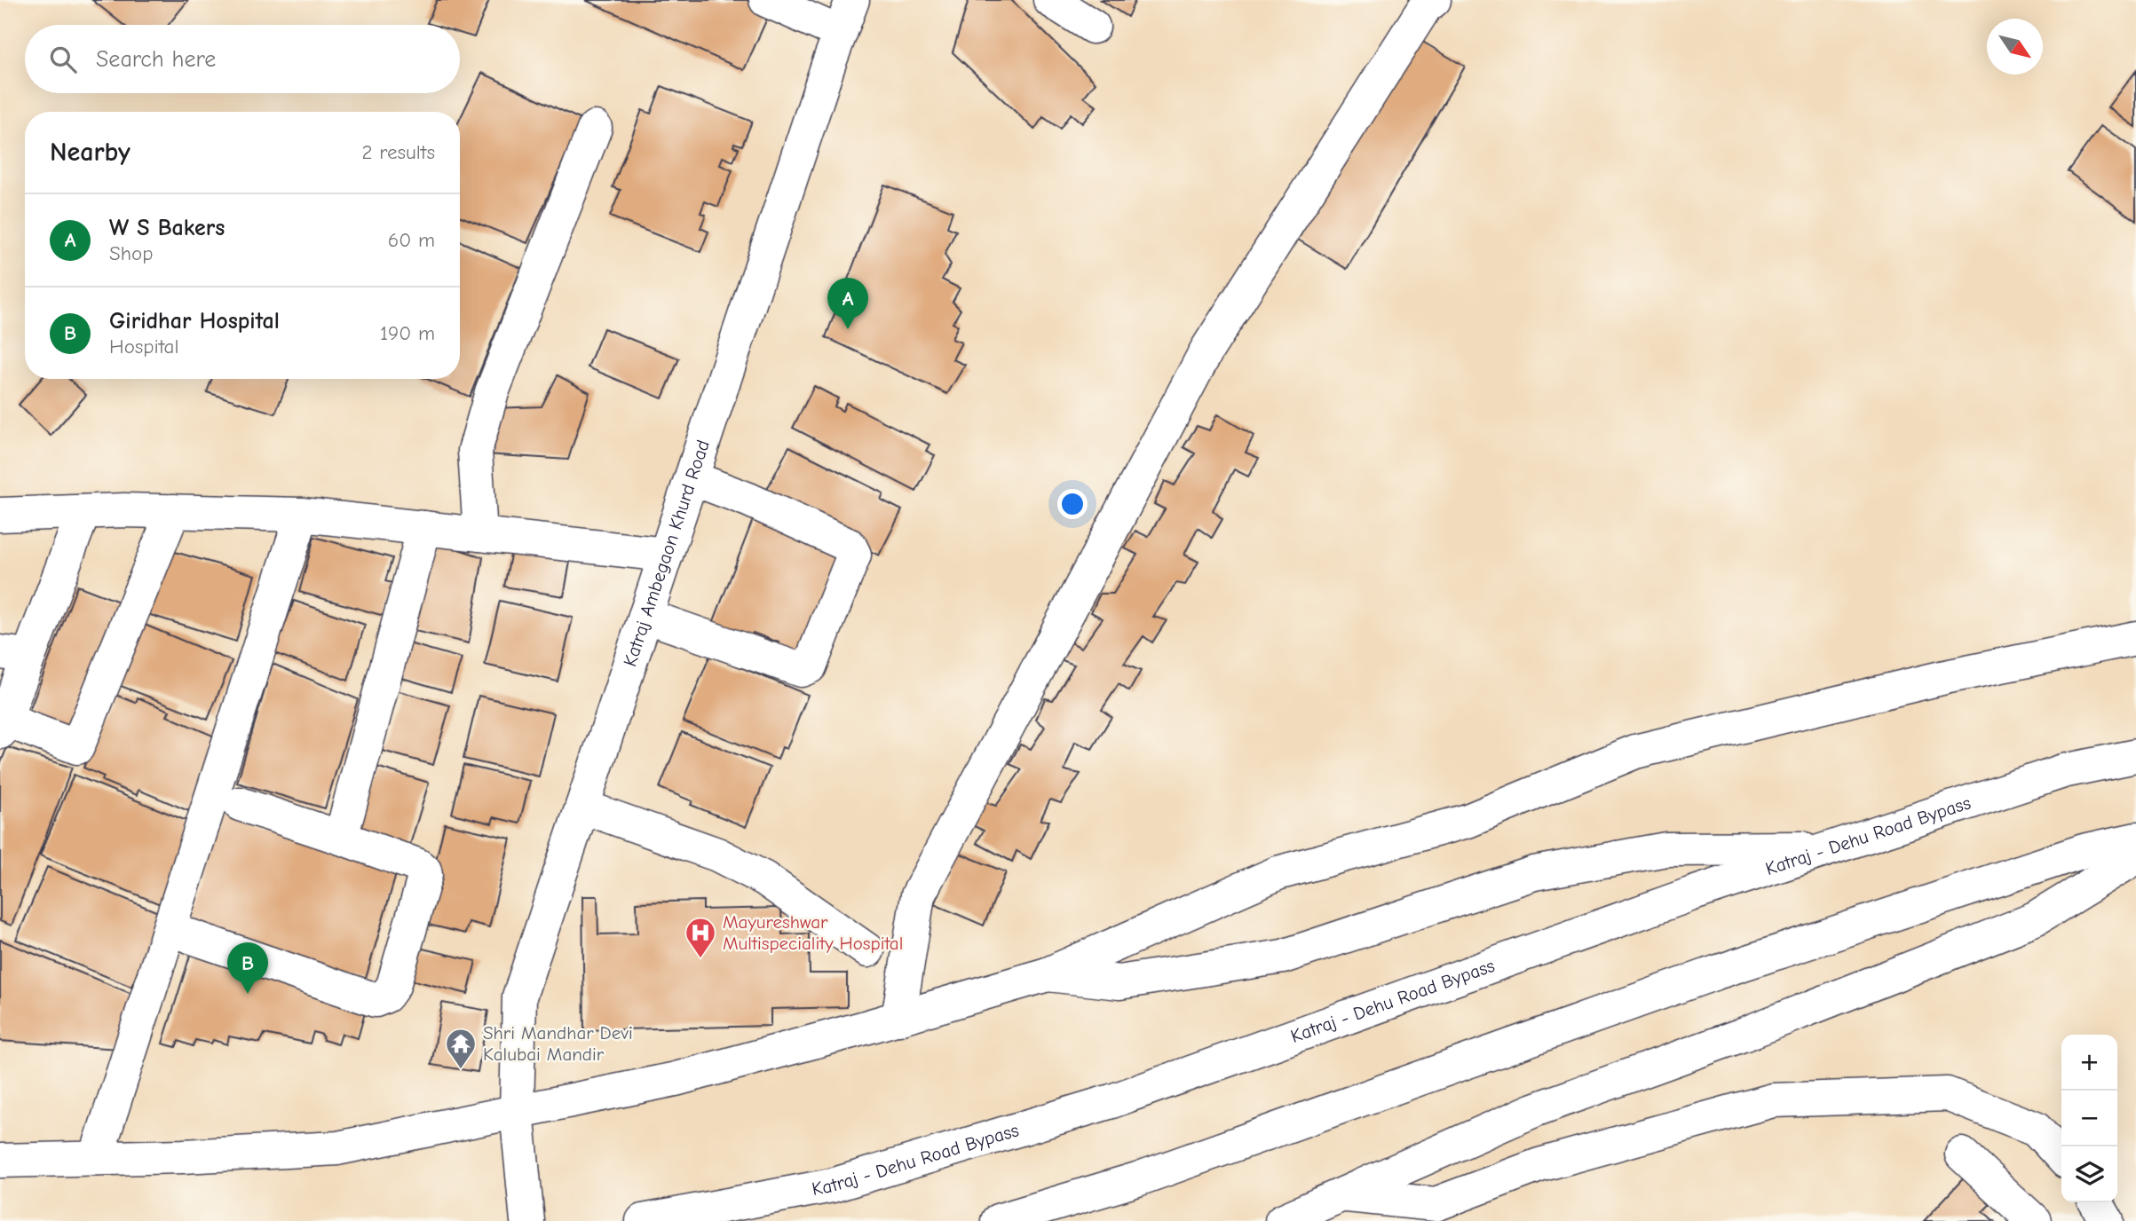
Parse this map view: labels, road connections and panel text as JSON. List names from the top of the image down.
{
  "streets": {
    "main road": ["Katraj Ambegaon Khurd Road", "Katraj - Dehu Road Bypass"]
  },
  "places": {
    "hospital": ["Mayureshwar Multispeciality Hospital"],
    "temple": ["Shri Mandhar Devi Kalubai Mandir"]
  },
  "north": "bottom right",
  "page": {
    "search": "Search here",
    "heading": ["Nearby", "2 results"],
    "list": [
      {
        "mark": "A",
        "name": "W S Bakers",
        "note": "Shop",
        "value": "60 m"
      },
      {
        "mark": "B",
        "name": "Giridhar Hospital",
        "note": "Hospital",
        "value": "190 m"
      }
    ],
    "pins": ["A", "B"],
    "map_buttons": ["+", "−"]
  }
}
